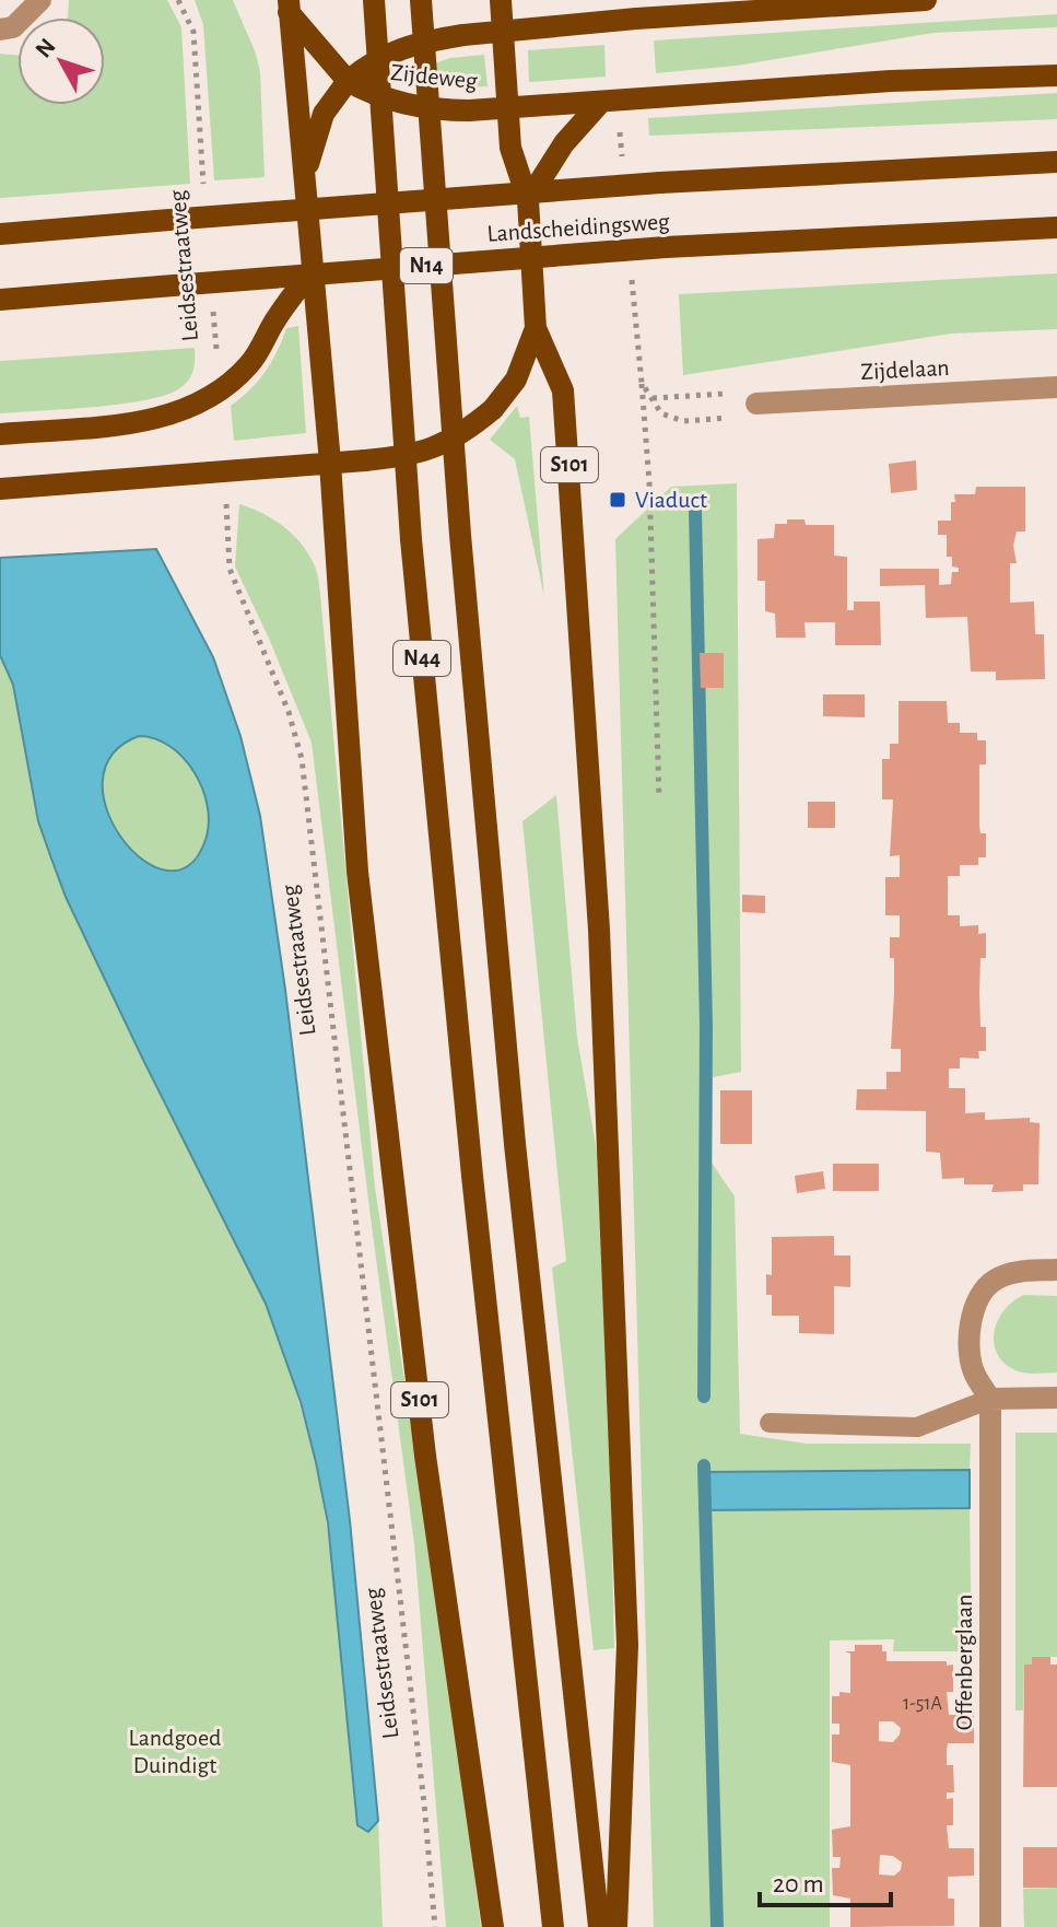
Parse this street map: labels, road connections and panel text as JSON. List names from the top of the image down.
{
  "streets": {
    "main road": [
      "Zijdeweg",
      "Landscheidingsweg",
      "N14",
      "S101",
      "N44"
    ],
    "street": ["Zijdelaan", "Offenberglaan"],
    "path": ["Leidsestraatweg"]
  },
  "parks": ["Landgoed Duindigt"],
  "places": {
    "transit": ["Viaduct"]
  },
  "house_numbers": ["1-51A"],
  "scale_bar": "20 m",
  "north": "top left"
}
